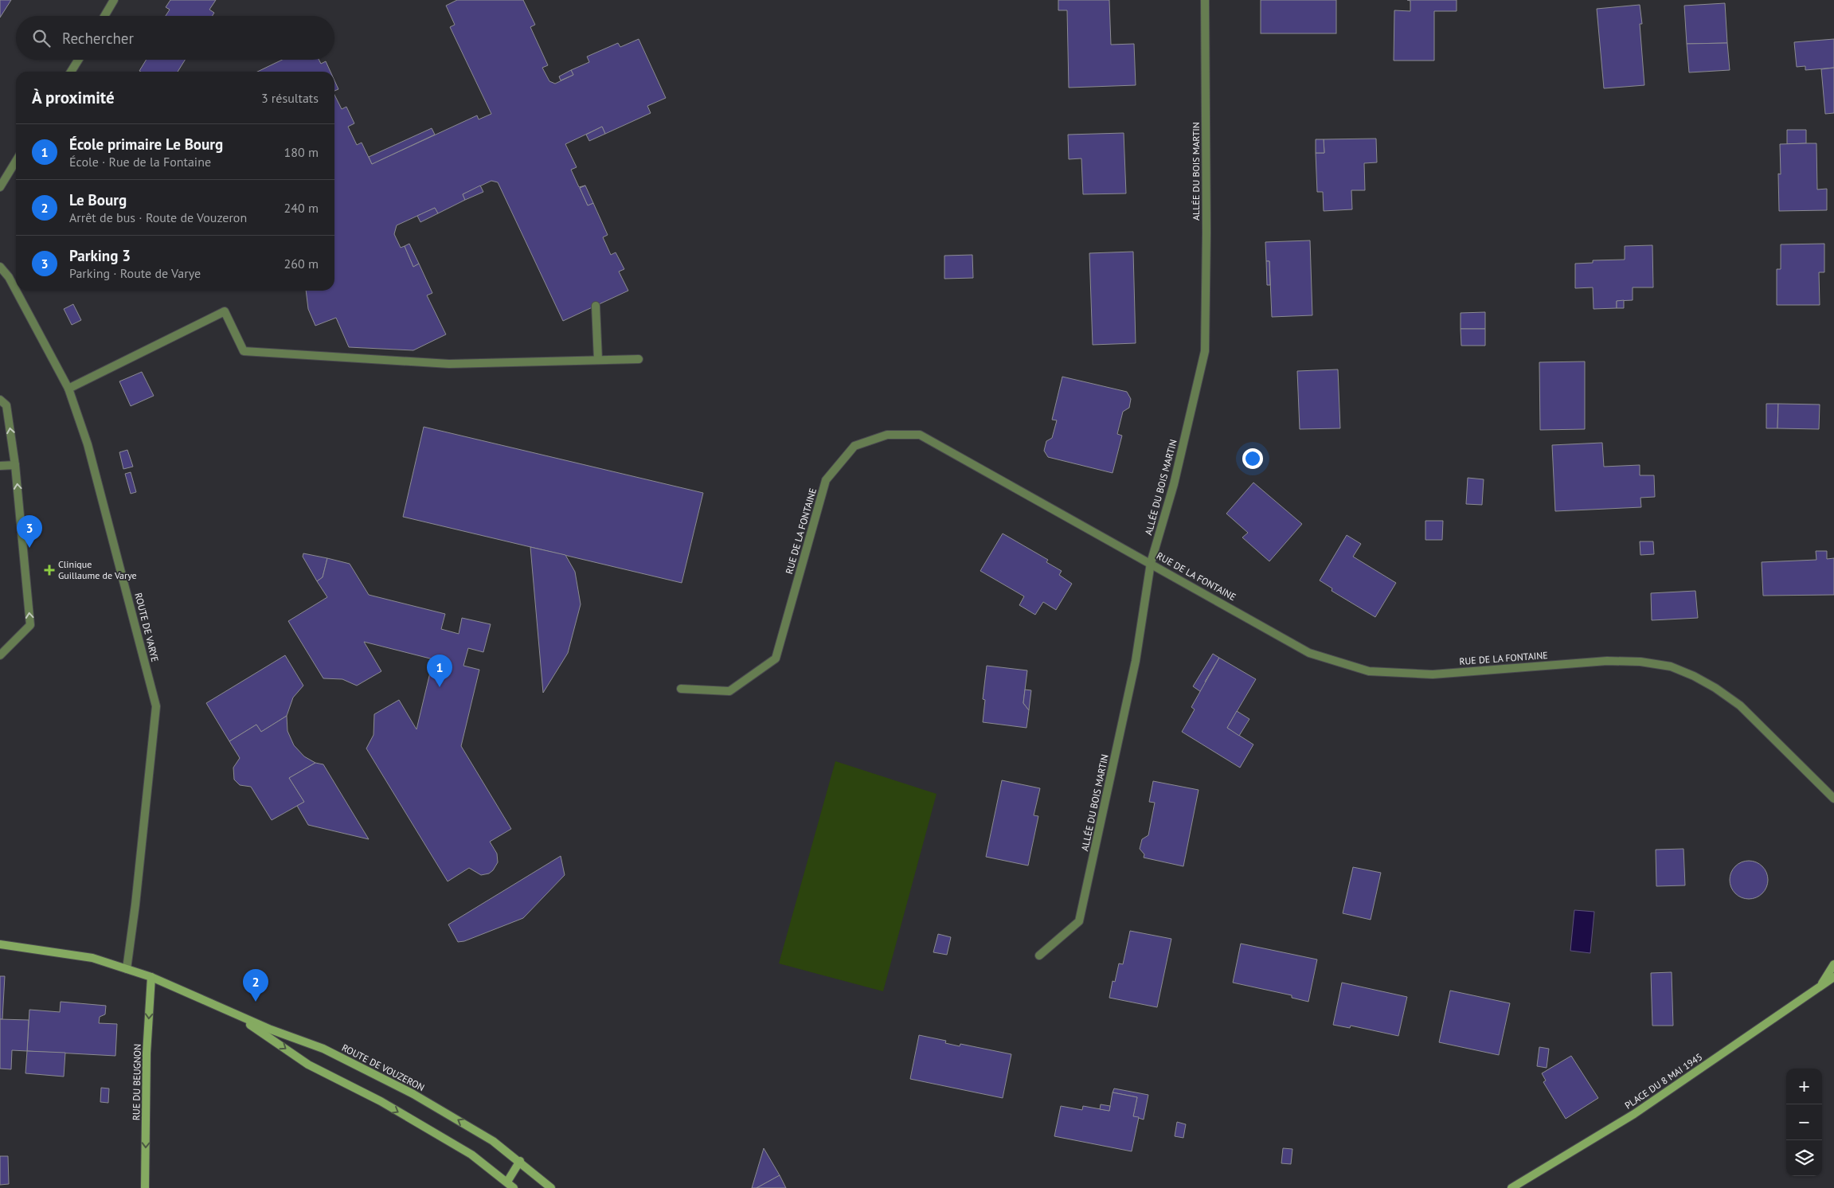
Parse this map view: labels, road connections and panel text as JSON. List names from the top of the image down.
{
  "streets": {
    "street": [
      "ALLÉE DU BOIS MARTIN",
      "RUE DE LA FONTAINE",
      "ROUTE DE VARYE",
      "ROUTE DE VOUZERON",
      "PLACE DU 8 MAI 1945",
      "RUE DU BEUGNON"
    ]
  },
  "crossings": [
    ["ALLÉE DU BOIS MARTIN", "RUE DE LA FONTAINE"],
    ["ROUTE DE VARYE", "ROUTE DE VOUZERON"],
    ["ROUTE DE VOUZERON", "RUE DU BEUGNON"]
  ],
  "one_way": ["RUE DU BEUGNON"],
  "places": {
    "health": ["Clinique Guillaume de Varye"]
  },
  "page": {
    "search": "Rechercher",
    "heading": ["À proximité", "3 résultats"],
    "list": [
      {
        "mark": "1",
        "name": "École primaire Le Bourg",
        "note": "École · Rue de la Fontaine",
        "value": "180 m"
      },
      {
        "mark": "2",
        "name": "Le Bourg",
        "note": "Arrêt de bus · Route de Vouzeron",
        "value": "240 m"
      },
      {
        "mark": "3",
        "name": "Parking 3",
        "note": "Parking · Route de Varye",
        "value": "260 m"
      }
    ],
    "pins": ["3", "1", "2"],
    "map_buttons": ["+", "−"]
  }
}
